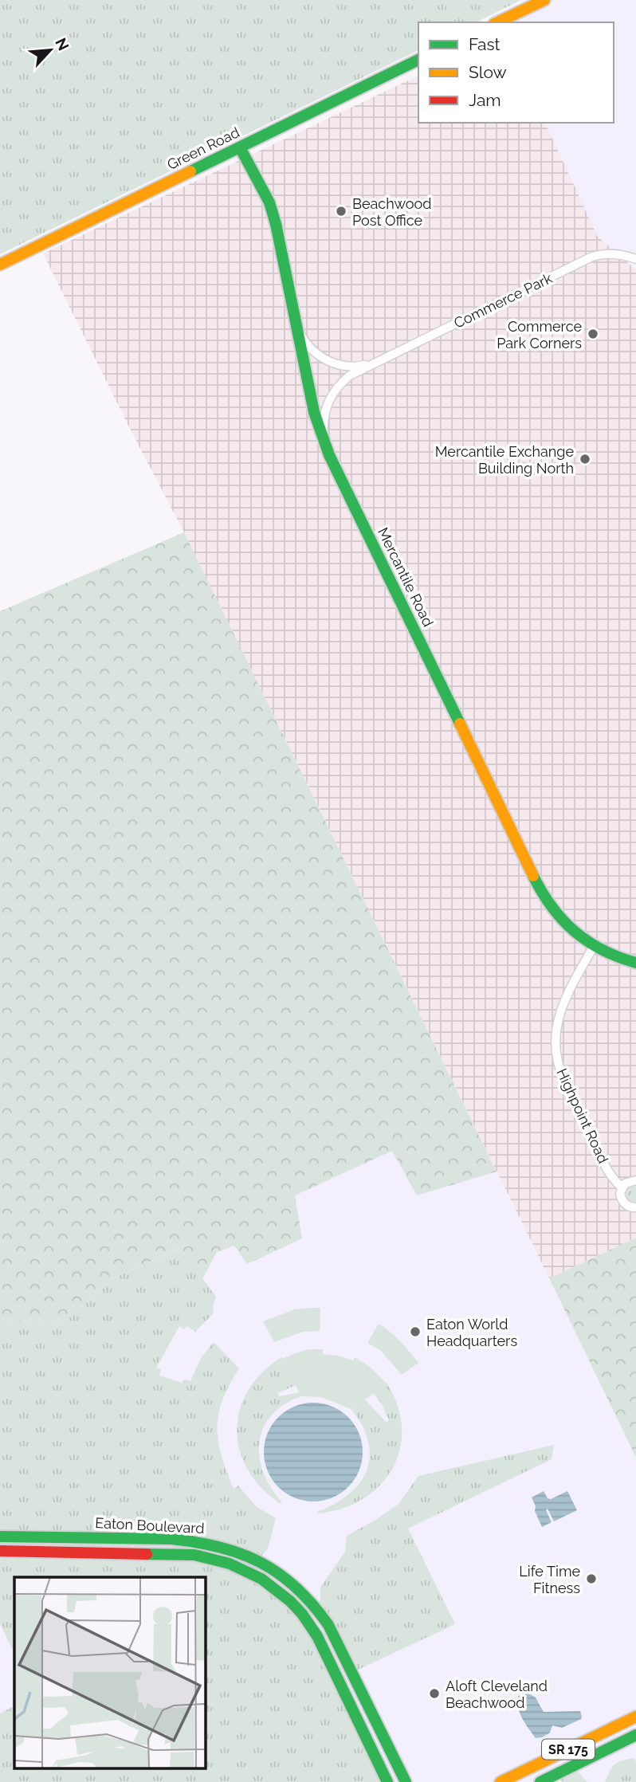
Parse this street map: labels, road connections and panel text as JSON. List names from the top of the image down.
{
  "streets": {
    "street": [
      "Green Road",
      "Commerce Park",
      "Mercantile Road",
      "Highpoint Road",
      "Eaton Boulevard",
      "SR 175"
    ]
  },
  "crossings": [
    ["Green Road", "Mercantile Road"],
    ["Commerce Park", "Mercantile Road"],
    ["Mercantile Road", "Highpoint Road"]
  ],
  "places": [
    "Beachwood Post Office",
    "Commerce Park Corners",
    "Mercantile Exchange Building North",
    "Eaton World Headquarters",
    "Life Time Fitness",
    "Aloft Cleveland Beachwood"
  ],
  "legend": ["Fast", "Slow", "Jam"],
  "north": "top right"
}
